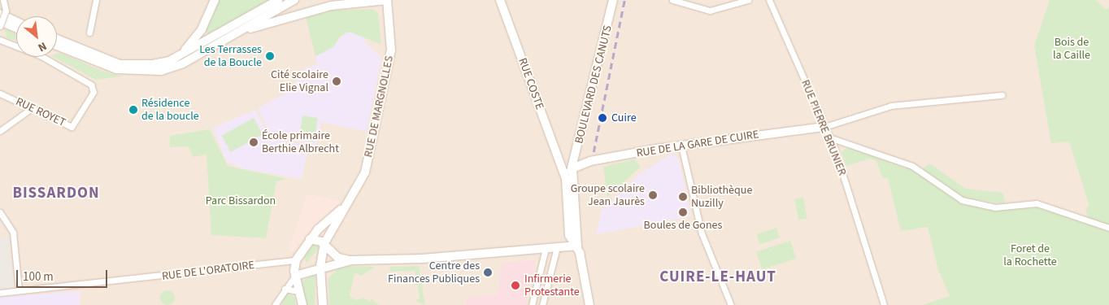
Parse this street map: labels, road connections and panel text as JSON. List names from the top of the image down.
{
  "streets": {
    "street": [
      "RUE COSTE",
      "BOULEVARD DES CANUTS",
      "RUE DE MARGNOLLES",
      "RUE ROYET",
      "RUE PIERRE BRUNIER",
      "RUE DE LA GARE DE CUIRE",
      "RUE DE L'ORATOIRE"
    ]
  },
  "crossings": [
    ["RUE COSTE", "BOULEVARD DES CANUTS"],
    ["RUE COSTE", "RUE DE LA GARE DE CUIRE"],
    ["BOULEVARD DES CANUTS", "RUE DE LA GARE DE CUIRE"],
    ["RUE DE MARGNOLLES", "RUE DE L'ORATOIRE"],
    ["RUE PIERRE BRUNIER", "RUE DE LA GARE DE CUIRE"]
  ],
  "districts": ["BISSARDON", "CUIRE-LE-HAUT"],
  "parks": ["Bois de la Caille", "Parc Bissardon", "Foret de la Rochette"],
  "places": [
    "Les Terrasses de la Boucle",
    "Cité scolaire Elie Vignal",
    "Résidence de la boucle",
    "Cuire",
    "École primaire Berthie Albrecht",
    "Groupe scolaire Jean Jaurès",
    "Bibliothèque Nuzilly",
    "Boules de Gones",
    "Centre des Finances Publiques",
    "Infirmerie Protestante"
  ],
  "scale_bar": "100 m",
  "north": "bottom right"
}
